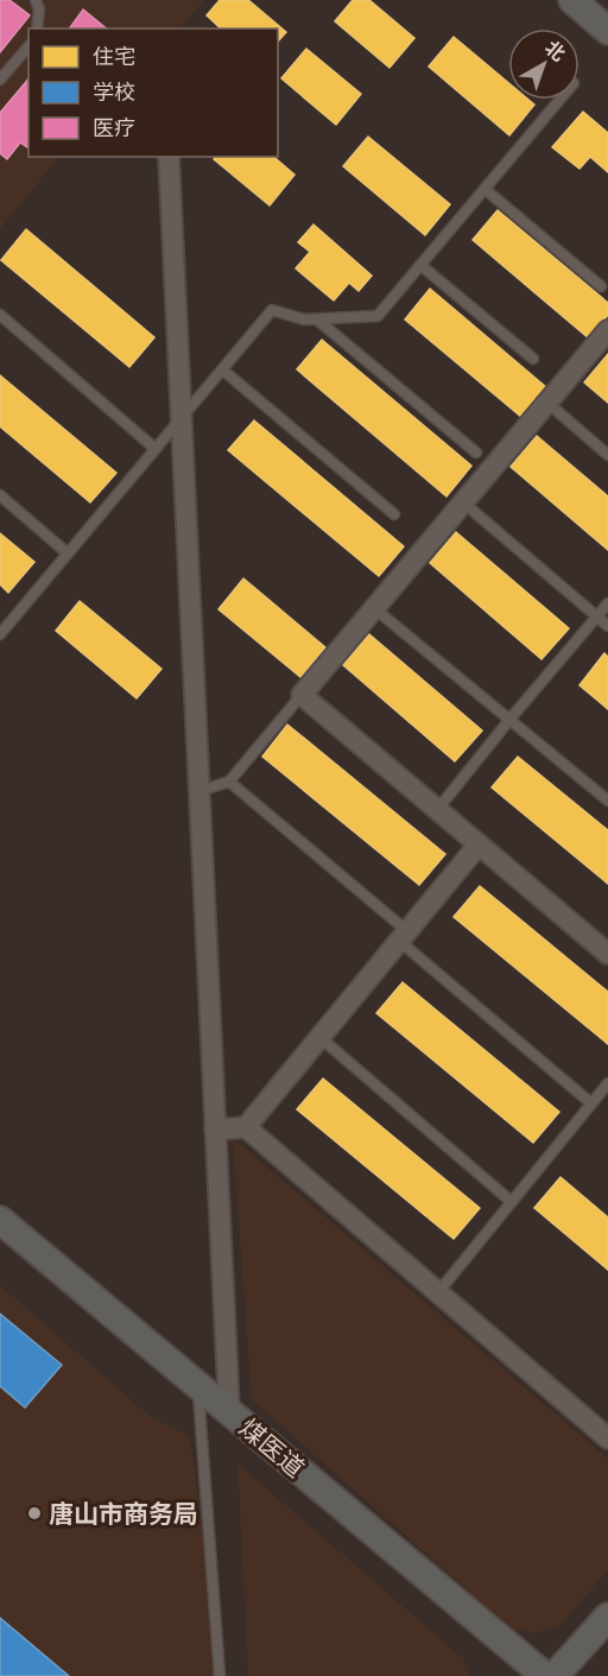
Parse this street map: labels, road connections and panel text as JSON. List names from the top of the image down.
{
  "streets": {
    "street": ["煤医道"]
  },
  "places": ["唐山市商务局"],
  "legend": ["住宅", "学校", "医疗"],
  "north": "top right"
}
